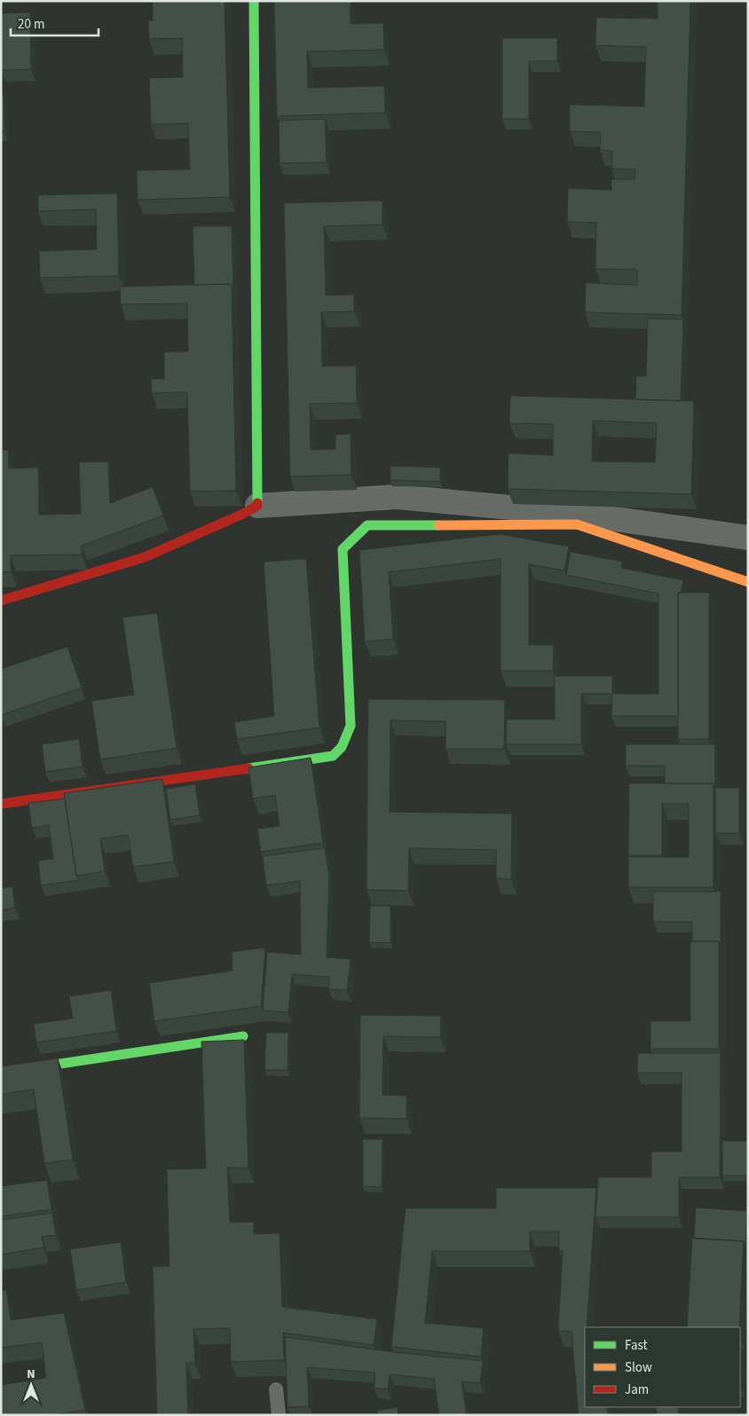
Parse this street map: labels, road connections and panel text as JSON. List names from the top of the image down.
{
  "legend": ["Fast", "Slow", "Jam"],
  "scale_bar": "20 m",
  "north": "top"
}
